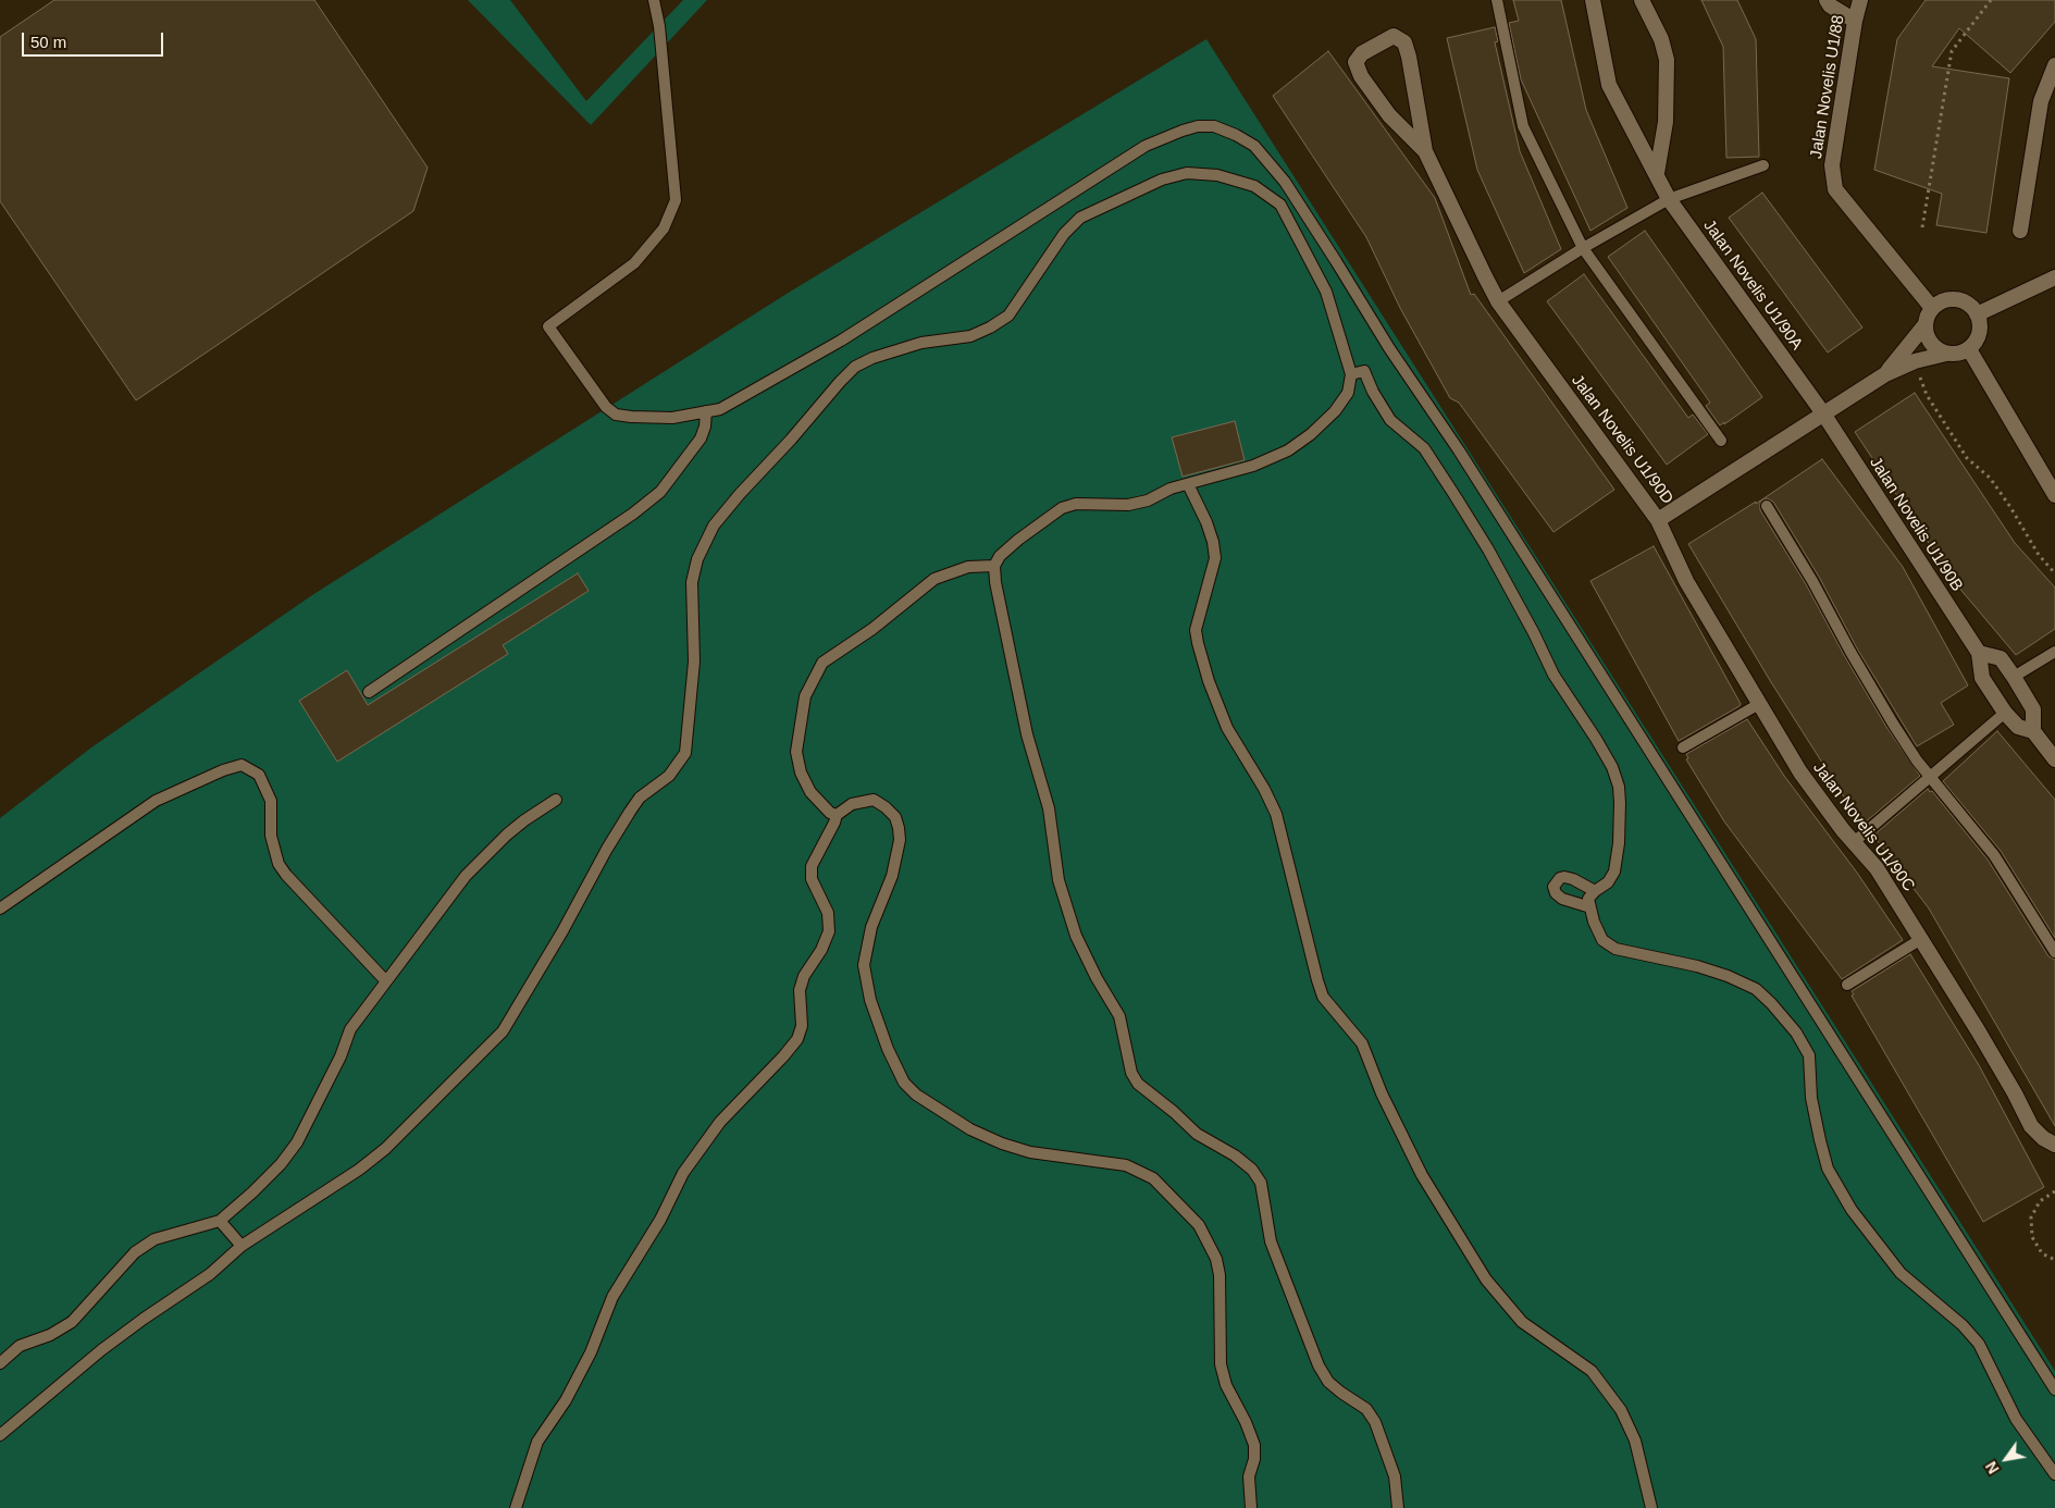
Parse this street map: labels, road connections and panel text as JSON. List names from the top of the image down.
{
  "streets": {
    "street": [
      "Jalan Novelis U1/88",
      "Jalan Novelis U1/90A",
      "Jalan Novelis U1/90D",
      "Jalan Novelis U1/90B",
      "Jalan Novelis U1/90C"
    ]
  },
  "crossings": [
    ["Jalan Novelis U1/88", "Jalan Novelis U1/90D"],
    ["Jalan Novelis U1/90A", "Jalan Novelis U1/90D"],
    ["Jalan Novelis U1/90A", "Jalan Novelis U1/90B"],
    ["Jalan Novelis U1/90D", "Jalan Novelis U1/90B"],
    ["Jalan Novelis U1/90D", "Jalan Novelis U1/90C"]
  ],
  "scale_bar": "50 m",
  "north": "bottom left"
}
